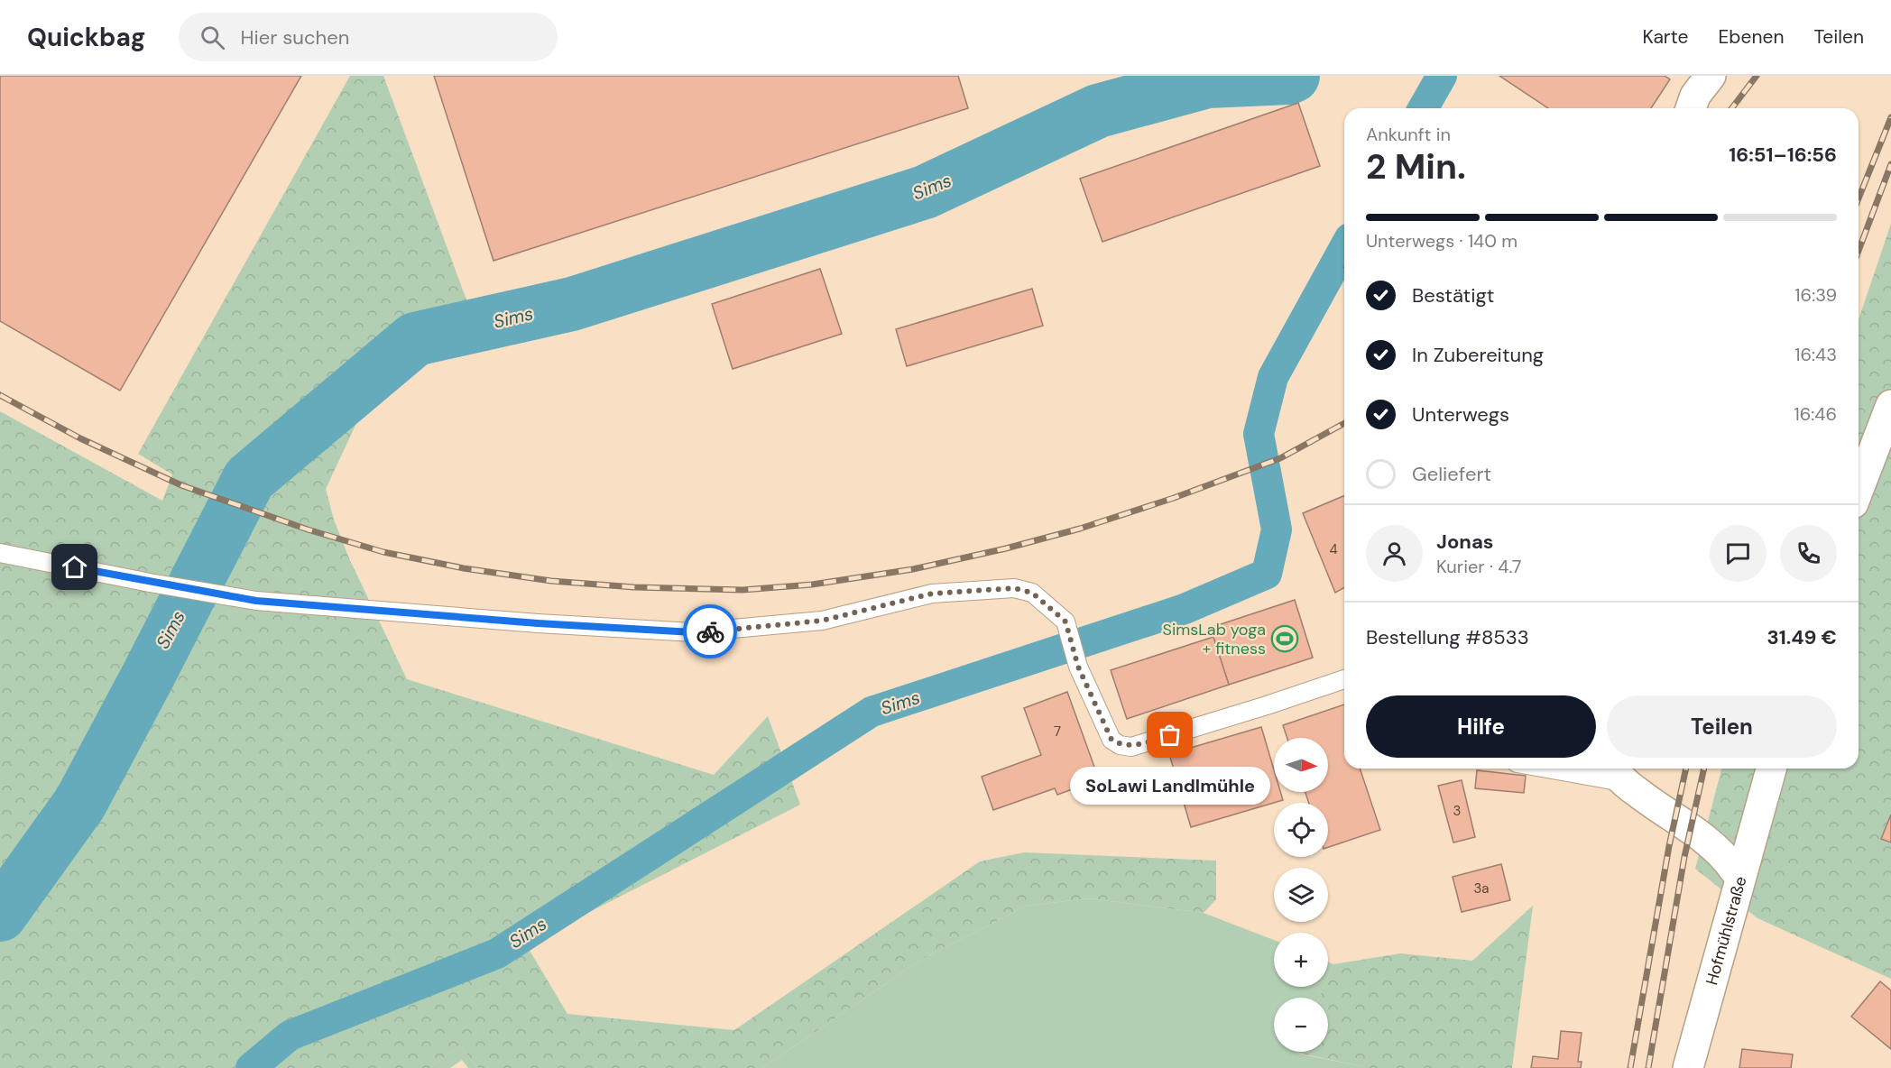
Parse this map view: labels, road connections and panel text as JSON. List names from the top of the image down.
{
  "streets": {
    "street": ["Hofmühlstraße"]
  },
  "water": ["Sims"],
  "places": {
    "sports": ["SimsLab yoga + fitness"],
    "other": ["SoLawi Landlmühle"]
  },
  "house_numbers": [
    "4",
    "7",
    "3",
    "3a"
  ],
  "north": "right",
  "page": {
    "header": "Quickbag",
    "search": "Hier suchen",
    "nav": ["Karte", "Ebenen", "Teilen"],
    "heading": ["2 Min.", "Ankunft in", "16:51–16:56"],
    "panel": [
      "Jonas",
      "Kurier · 4.7",
      "Bestellung #8533",
      "31.49 €"
    ],
    "bar": "Unterwegs · 140 m",
    "list": [
      ["Bestätigt", "16:39"],
      ["In Zubereitung", "16:43"],
      ["Unterwegs", "16:46"],
      "Geliefert"
    ],
    "buttons": ["Hilfe", "Teilen"],
    "map_buttons": ["+", "−"],
    "bubble": "SoLawi Landlmühle"
  }
}
